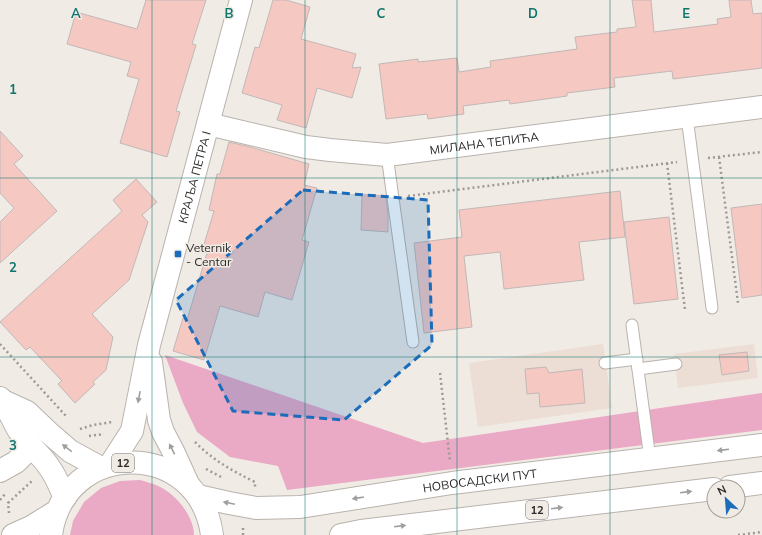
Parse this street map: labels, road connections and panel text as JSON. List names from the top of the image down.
{
  "streets": {
    "street": [
      "МИЛАНА ТЕПИЋА",
      "КРАЉА ПЕТРА I",
      "12",
      "НОВОСАДСКИ ПУТ"
    ]
  },
  "crossings": [
    ["МИЛАНА ТЕПИЋА", "КРАЉА ПЕТРА I"],
    ["КРАЉА ПЕТРА I", "12"],
    ["12", "НОВОСАДСКИ ПУТ"]
  ],
  "places": {
    "transit": ["Veternik - Centar"]
  },
  "north": "top left",
  "grid": {
    "columns": [
      "A",
      "B",
      "C",
      "D",
      "E"
    ],
    "rows": ["1", "2", "3"]
  }
}
